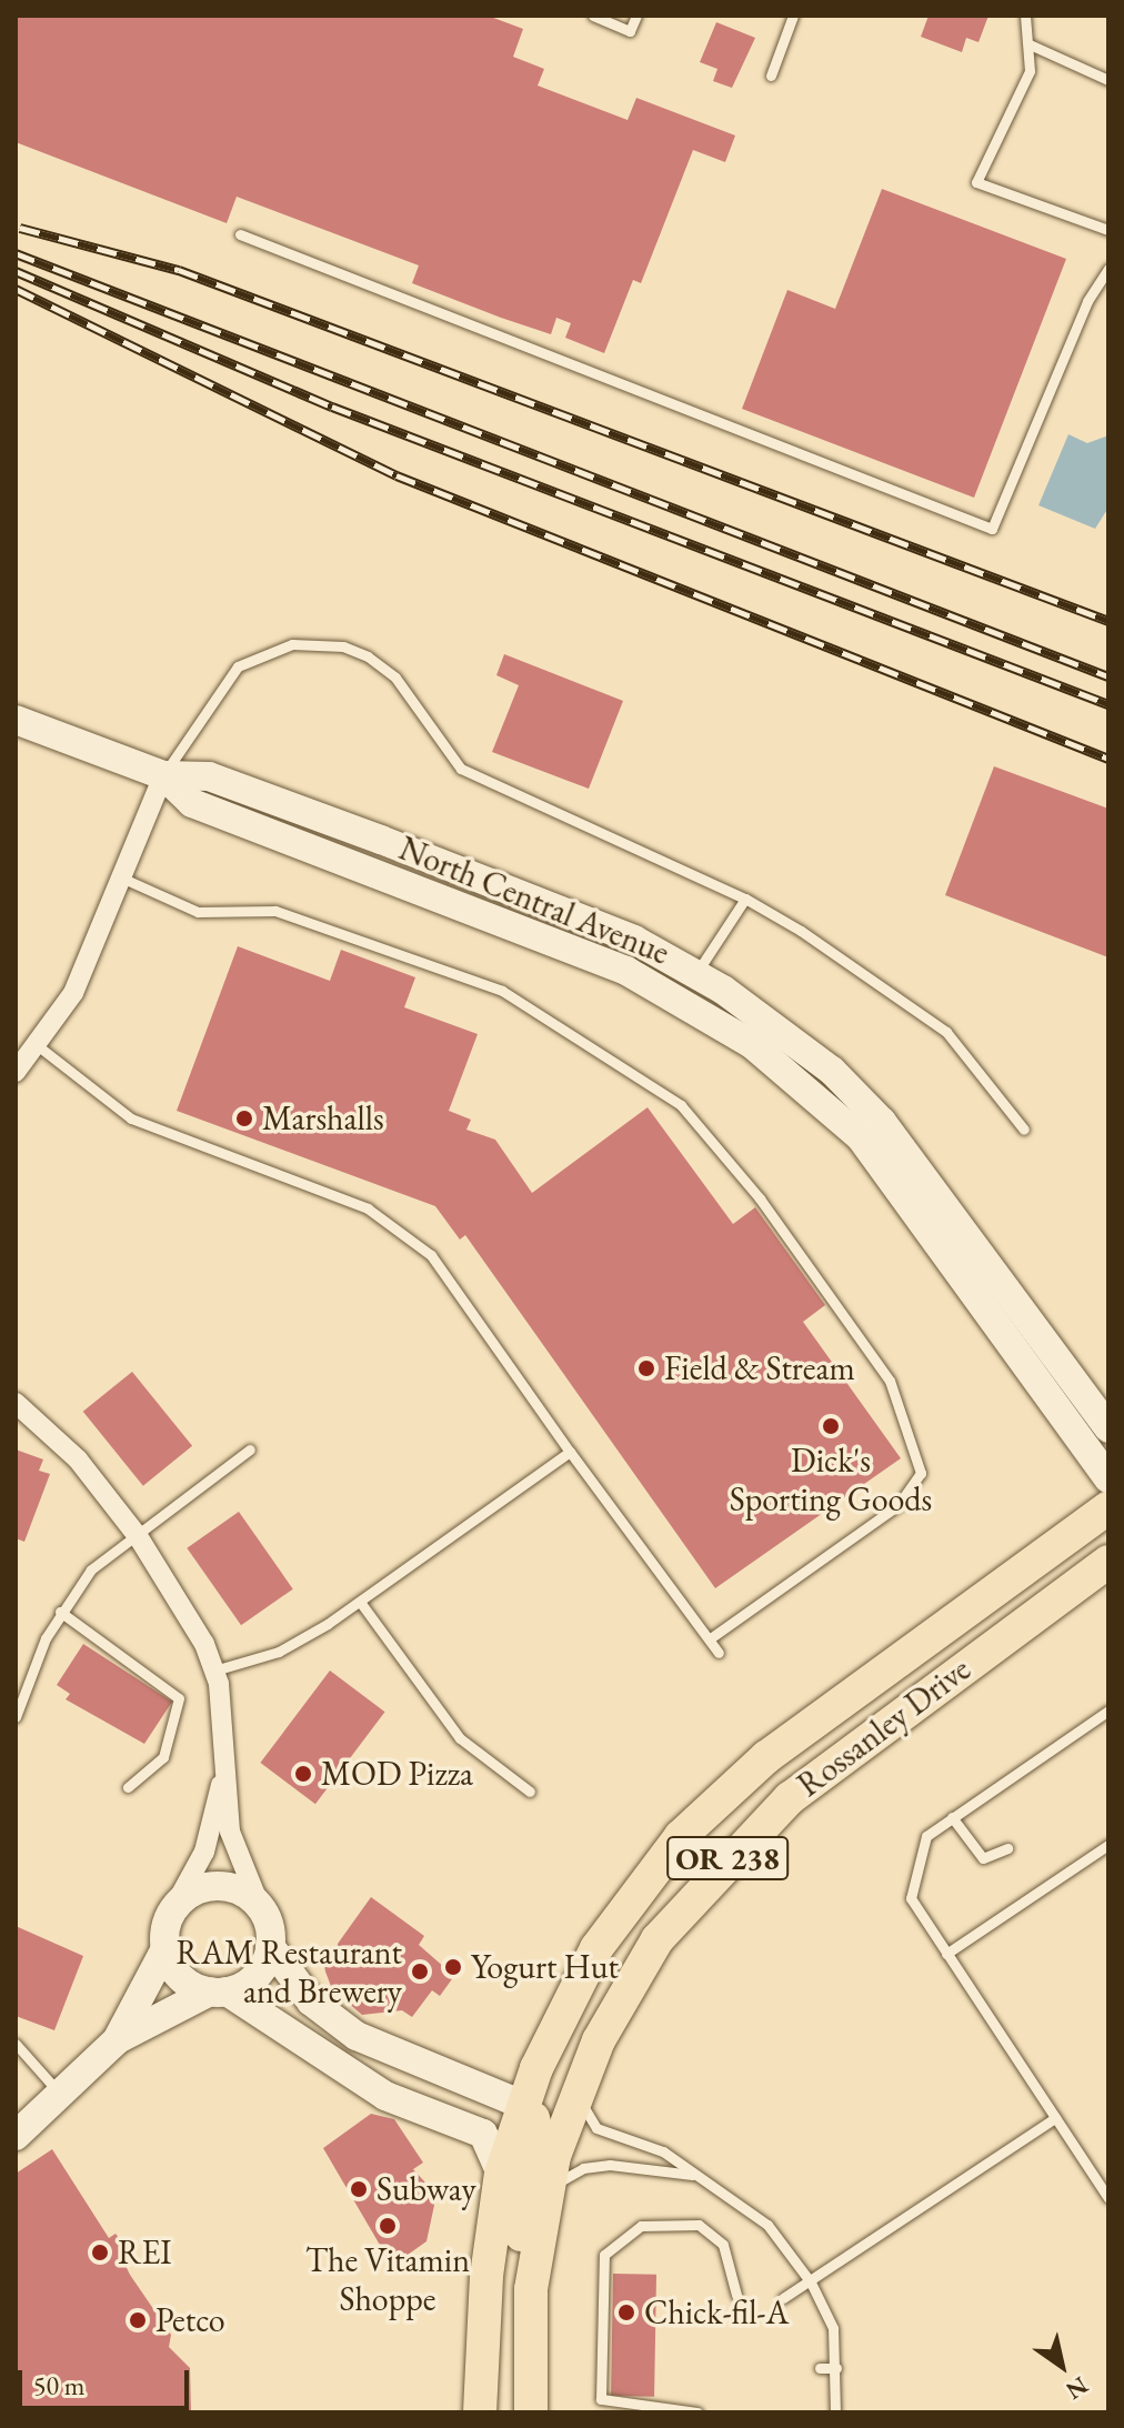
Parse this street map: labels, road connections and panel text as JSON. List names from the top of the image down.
{
  "streets": {
    "main road": ["Rossanley Drive", "OR 238"],
    "street": ["North Central Avenue"]
  },
  "crossings": [
    ["Rossanley Drive", "OR 238"]
  ],
  "places": [
    "Marshalls",
    "Field & Stream",
    "Dick's Sporting Goods",
    "MOD Pizza",
    "Yogurt Hut",
    "RAM Restaurant and Brewery",
    "Subway",
    "The Vitamin Shoppe",
    "REI",
    "Chick-fil-A",
    "Petco"
  ],
  "scale_bar": "50 m",
  "north": "bottom right"
}
